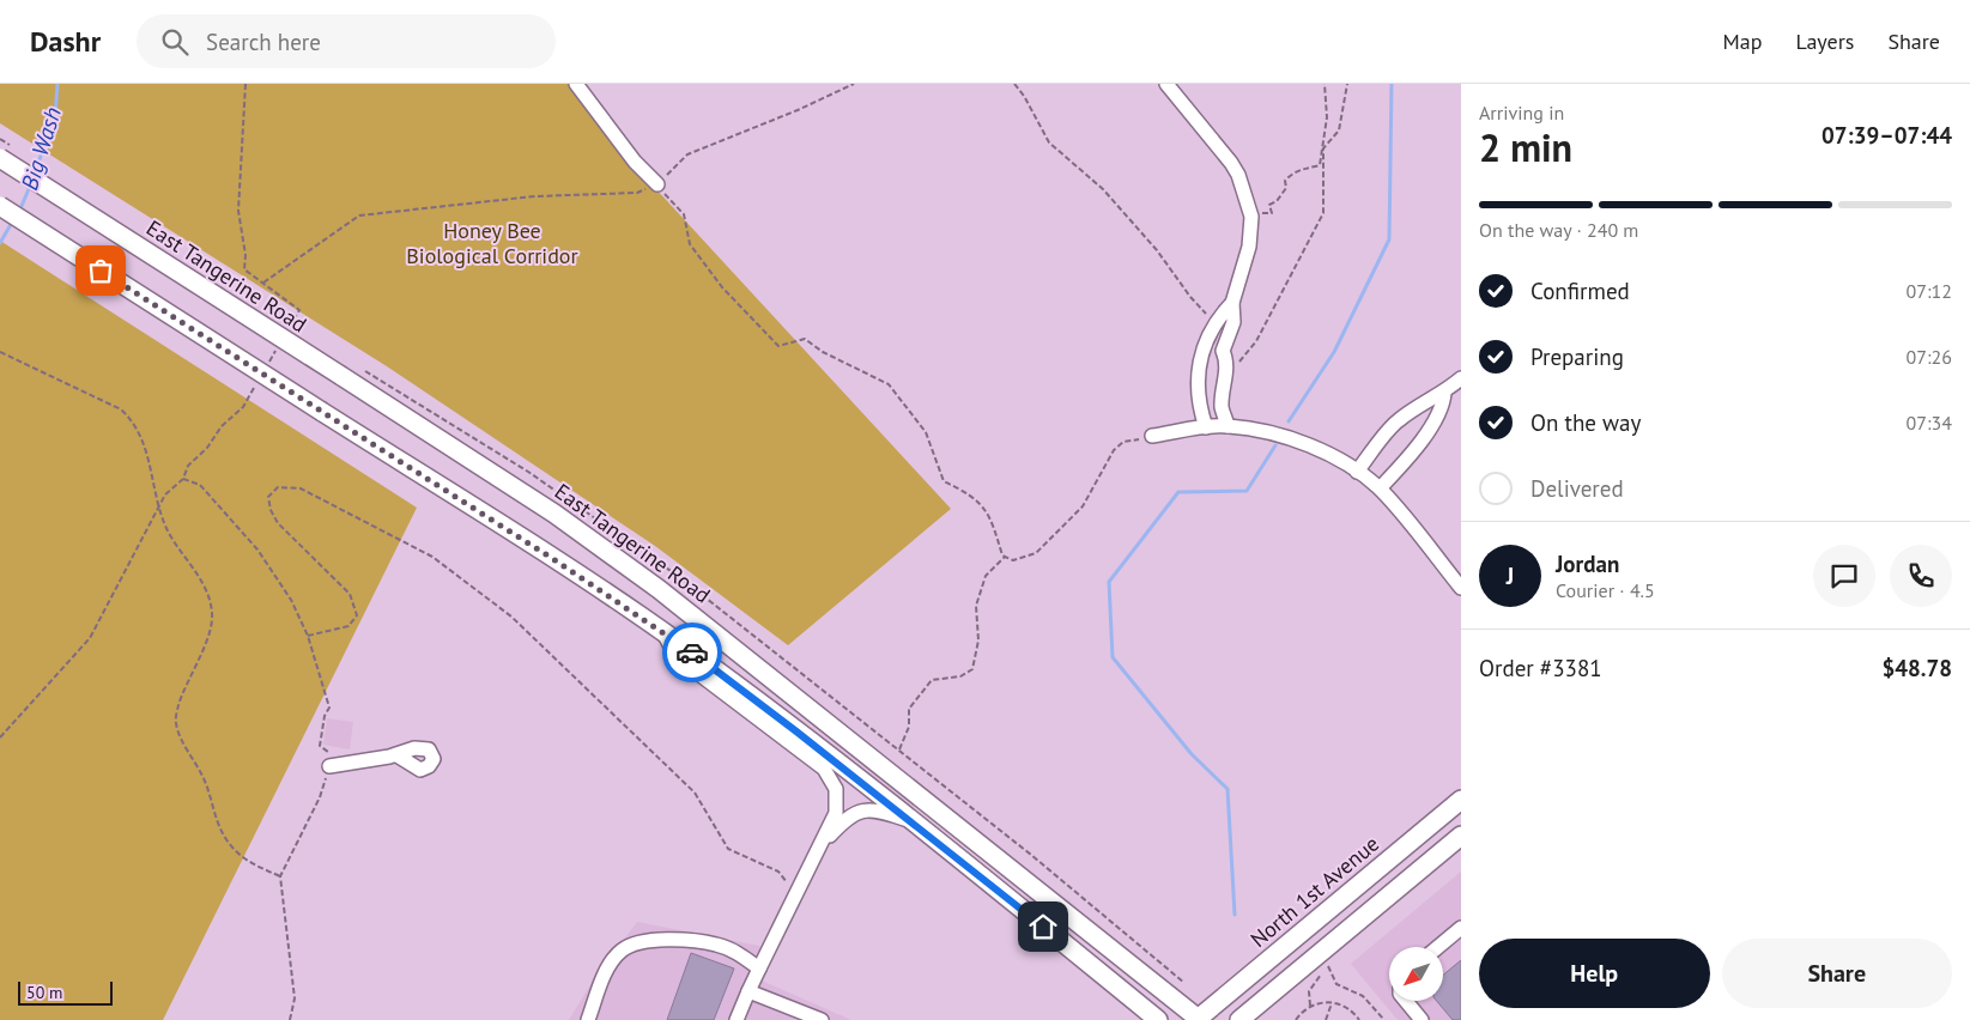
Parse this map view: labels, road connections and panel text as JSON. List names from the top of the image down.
{
  "streets": {
    "main road": ["East Tangerine Road", "North 1st Avenue"]
  },
  "crossings": [
    ["East Tangerine Road", "North 1st Avenue"]
  ],
  "water": ["Big Wash"],
  "parks": ["Honey Bee Biological Corridor"],
  "scale_bar": "50 m",
  "north": "bottom left",
  "page": {
    "header": "Dashr",
    "search": "Search here",
    "nav": ["Map", "Layers", "Share"],
    "heading": ["2 min", "Arriving in", "07:39–07:44"],
    "panel": [
      "Jordan",
      "Courier · 4.5",
      "Order #3381",
      "$48.78"
    ],
    "bar": "On the way · 240 m",
    "list": [
      ["Confirmed", "07:12"],
      ["Preparing", "07:26"],
      ["On the way", "07:34"],
      "Delivered"
    ],
    "round": "J",
    "buttons": ["Help", "Share"],
    "scale": "50 m"
  }
}
